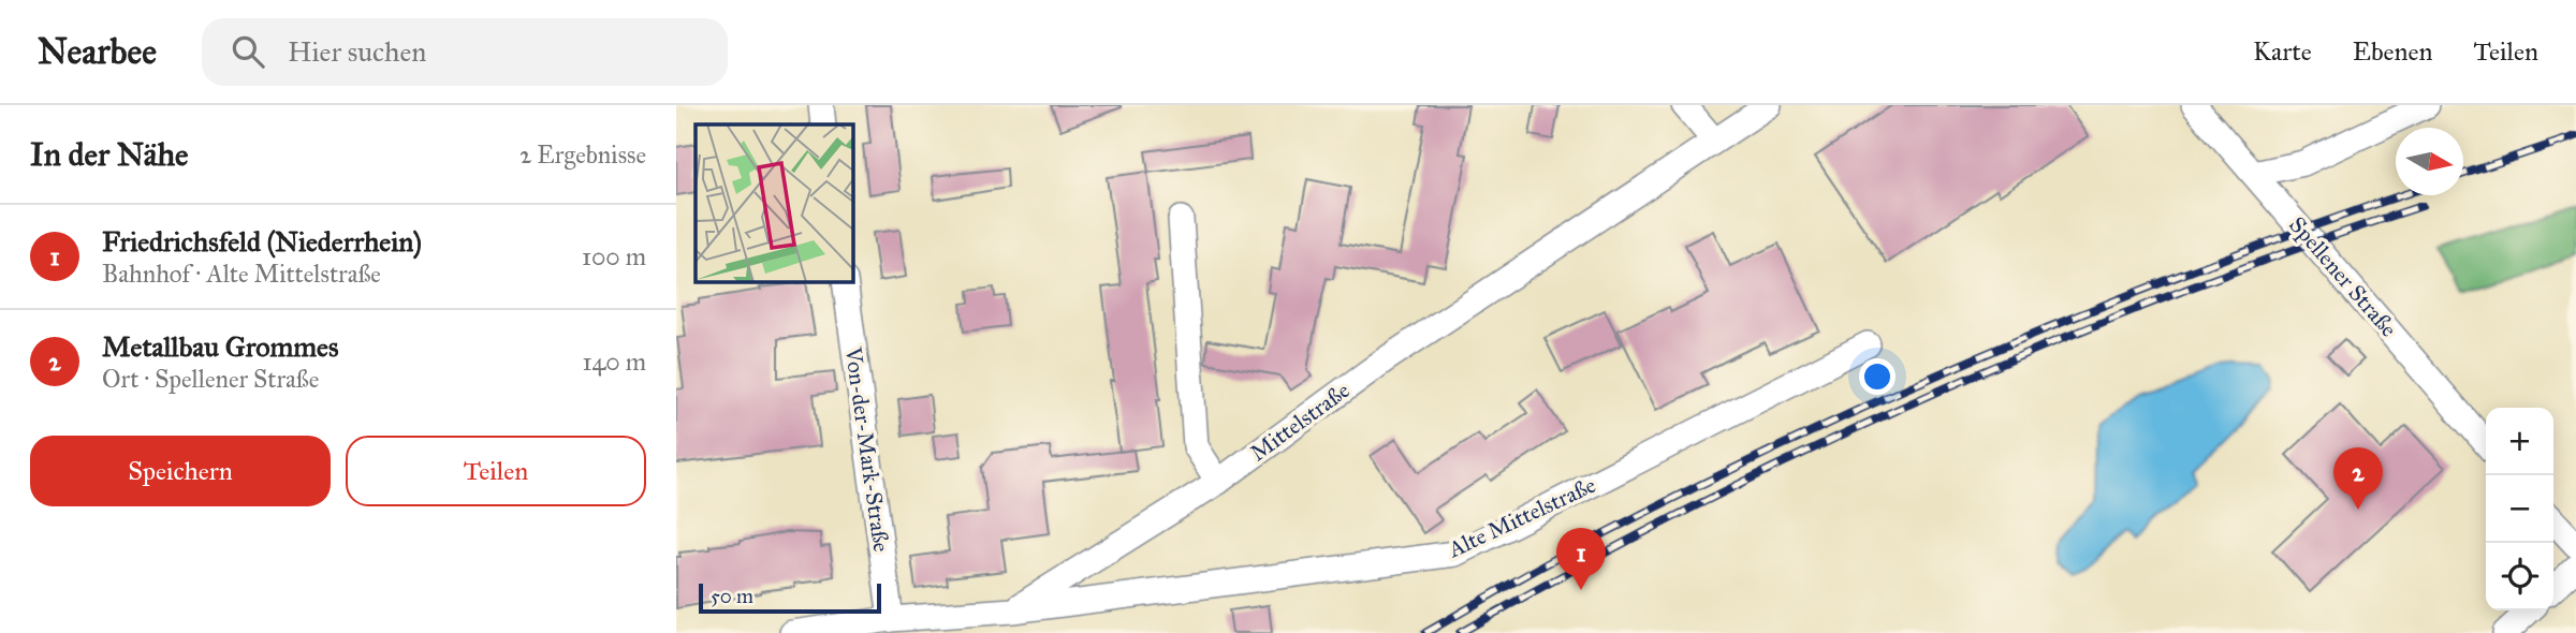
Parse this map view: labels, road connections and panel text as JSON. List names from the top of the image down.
{
  "streets": {
    "street": [
      "Spellener Straße",
      "Mittelstraße",
      "Von-der-Mark-Straße",
      "Alte Mittelstraße"
    ]
  },
  "crossings": [
    ["Mittelstraße", "Von-der-Mark-Straße"],
    ["Mittelstraße", "Alte Mittelstraße"]
  ],
  "scale_bar": "50 m",
  "north": "right",
  "page": {
    "header": "Nearbee",
    "search": "Hier suchen",
    "nav": ["Karte", "Ebenen", "Teilen"],
    "heading": ["In der Nähe", "2 Ergebnisse"],
    "list": [
      {
        "mark": "1",
        "name": "Friedrichsfeld (Niederrhein)",
        "note": "Bahnhof · Alte Mittelstraße",
        "value": "100 m"
      },
      {
        "mark": "2",
        "name": "Metallbau Grommes",
        "note": "Ort · Spellener Straße",
        "value": "140 m"
      }
    ],
    "map_buttons": ["+", "−"],
    "buttons": ["Speichern", "Teilen"],
    "pins": ["2", "1"],
    "scale": "50 m"
  }
}
